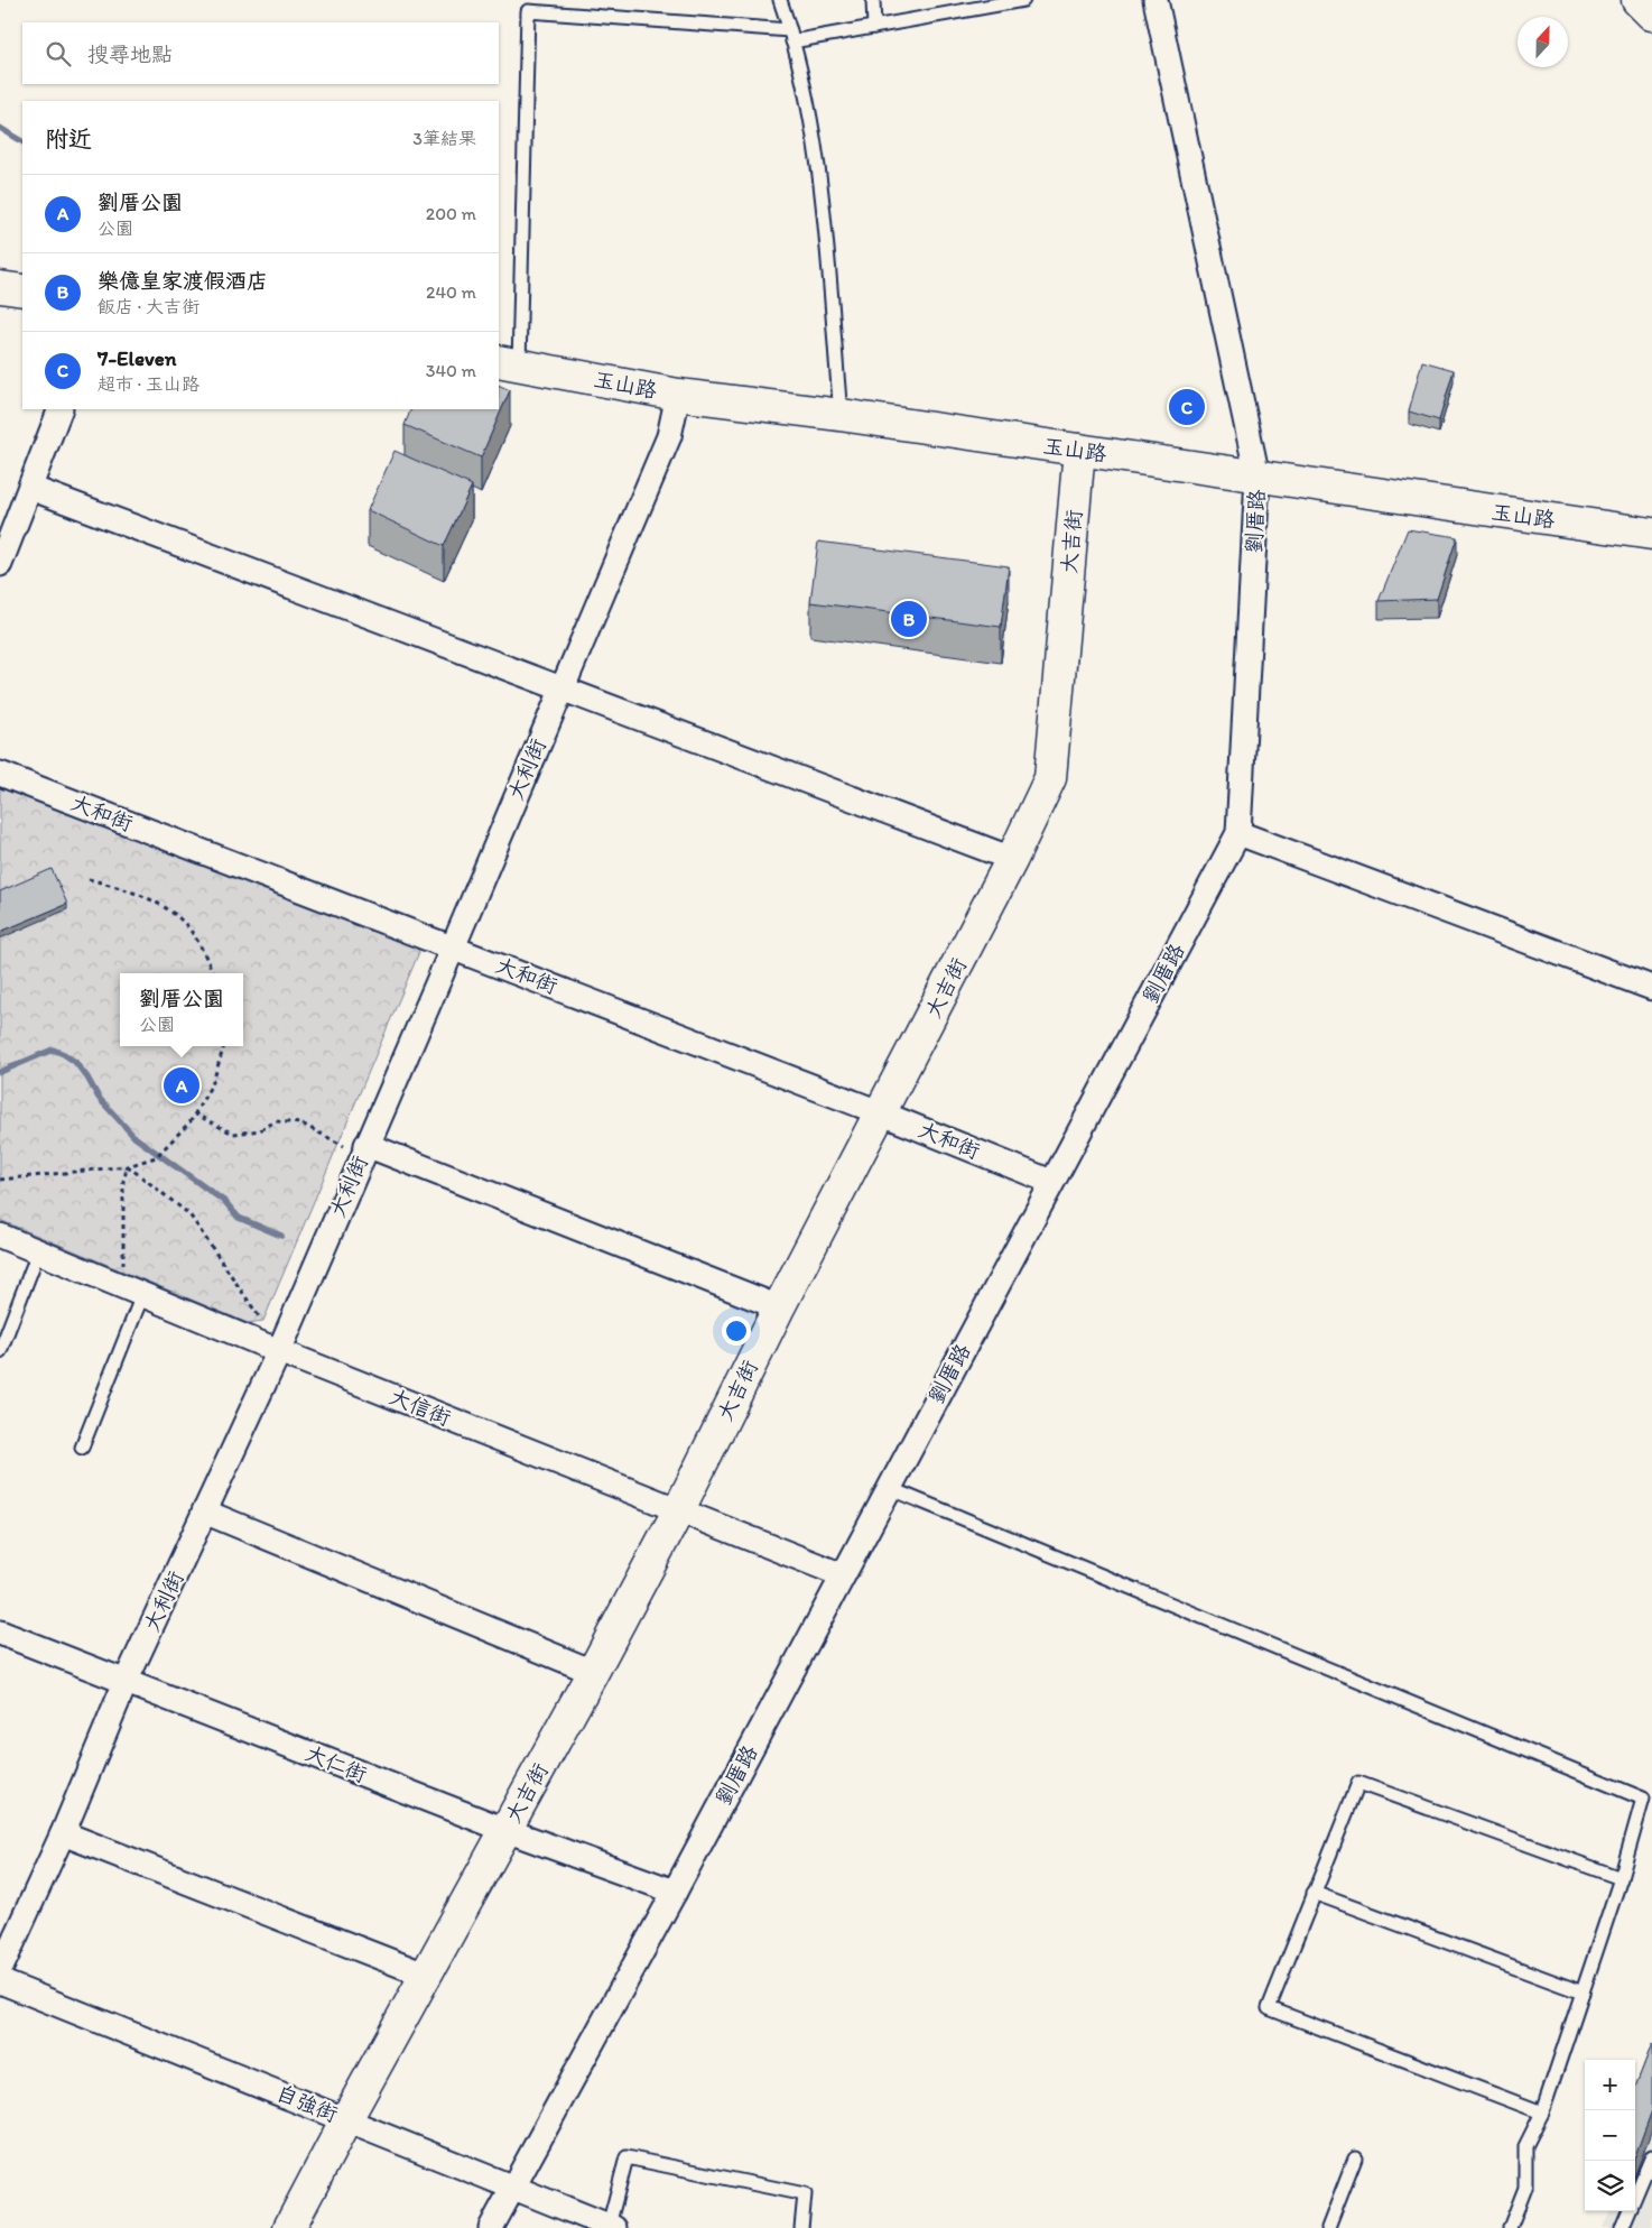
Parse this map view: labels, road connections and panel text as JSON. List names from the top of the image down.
{
  "streets": {
    "street": [
      "玉山路",
      "劉厝路",
      "大吉街",
      "大利街",
      "大和街",
      "大信街",
      "大仁街",
      "自強街"
    ]
  },
  "crossings": [
    ["玉山路", "劉厝路"],
    ["玉山路", "大吉街"],
    ["玉山路", "大利街"],
    ["劉厝路", "大和街"],
    ["劉厝路", "大信街"],
    ["劉厝路", "大仁街"],
    ["劉厝路", "自強街"],
    ["大吉街", "大和街"],
    ["大吉街", "大信街"],
    ["大吉街", "大仁街"],
    ["大吉街", "自強街"],
    ["大利街", "大和街"],
    ["大利街", "大信街"],
    ["大利街", "大仁街"]
  ],
  "north": "top",
  "page": {
    "search": "搜尋地點",
    "heading": ["附近", "3筆結果"],
    "list": [
      {
        "mark": "A",
        "name": "劉厝公園",
        "note": "公園",
        "value": "200 m"
      },
      {
        "mark": "B",
        "name": "樂億皇家渡假酒店",
        "note": "飯店 · 大吉街",
        "value": "240 m"
      },
      {
        "mark": "C",
        "name": "7-Eleven",
        "note": "超市 · 玉山路",
        "value": "340 m"
      }
    ],
    "pins": ["C", "B", "A"],
    "popup": ["劉厝公園", "公園"],
    "map_buttons": ["+", "−"]
  }
}
